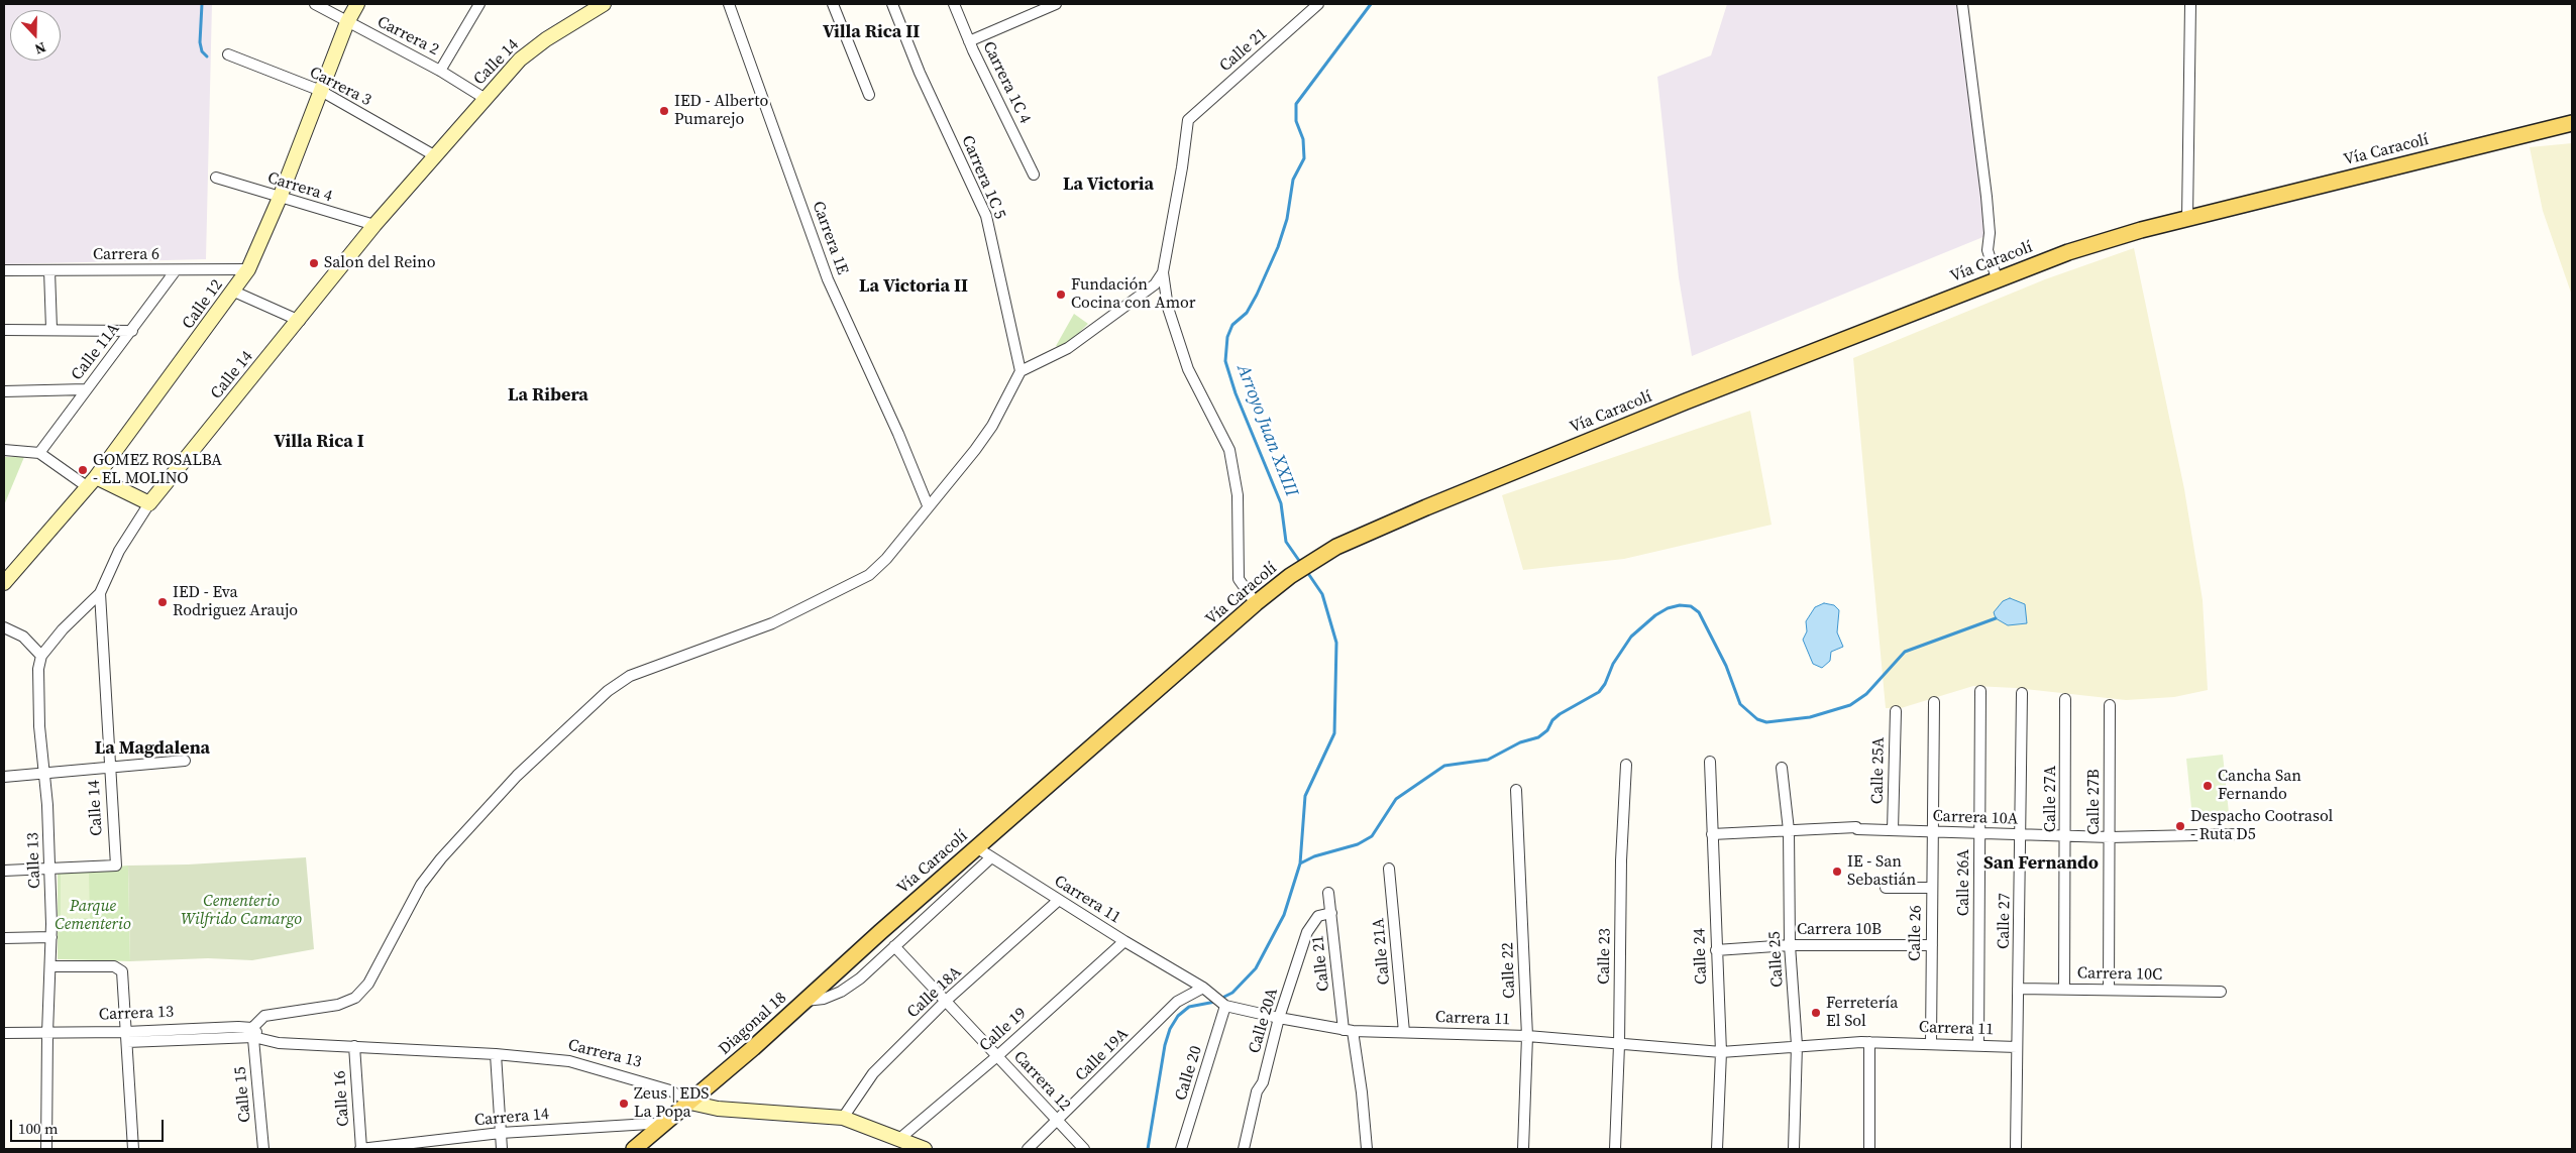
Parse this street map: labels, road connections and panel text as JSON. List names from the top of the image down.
{
  "streets": {
    "main road": ["Vía Caracolí", "Diagonal 18"],
    "street": [
      "Carrera 2",
      "Calle 21",
      "Calle 14",
      "Carrera 1C 4",
      "Carrera 3",
      "Carrera 1C 5",
      "Carrera 4",
      "Carrera 1E",
      "Carrera 6",
      "Calle 12",
      "Calle 11A",
      "Calle 25A",
      "Calle 27A",
      "Calle 27B",
      "Carrera 10A",
      "Calle 13",
      "Calle 26A",
      "Carrera 11",
      "Calle 27",
      "Carrera 10B",
      "Calle 26",
      "Calle 21A",
      "Calle 23",
      "Calle 24",
      "Calle 25",
      "Calle 22",
      "Carrera 10C",
      "Calle 18A",
      "Carrera 13",
      "Calle 20A",
      "Calle 19",
      "Calle 19A",
      "Calle 20",
      "Carrera 12",
      "Calle 15",
      "Calle 16",
      "Carrera 14"
    ]
  },
  "crossings": [
    ["Carrera 2", "Calle 14"],
    ["Carrera 2", "Calle 12"],
    ["Calle 21", "Carrera 11"],
    ["Calle 21", "Calle 20A"],
    ["Calle 14", "Carrera 3"],
    ["Calle 14", "Carrera 4"],
    ["Calle 14", "Calle 13"],
    ["Carrera 3", "Calle 12"],
    ["Vía Caracolí", "Carrera 11"],
    ["Vía Caracolí", "Diagonal 18"],
    ["Carrera 4", "Calle 12"],
    ["Carrera 6", "Calle 12"],
    ["Carrera 6", "Calle 11A"],
    ["Calle 25A", "Carrera 10A"],
    ["Calle 27A", "Carrera 10A"],
    ["Calle 27A", "Carrera 10C"],
    ["Calle 27B", "Carrera 10A"],
    ["Calle 27B", "Carrera 10C"],
    ["Carrera 10A", "Calle 26A"],
    ["Carrera 10A", "Calle 27"],
    ["Carrera 10A", "Calle 26"],
    ["Carrera 10A", "Calle 24"],
    ["Carrera 10A", "Calle 25"],
    ["Calle 13", "Carrera 13"],
    ["Calle 26A", "Carrera 11"],
    ["Carrera 11", "Calle 27"],
    ["Carrera 11", "Calle 26"],
    ["Carrera 11", "Calle 21A"],
    ["Carrera 11", "Calle 23"],
    ["Carrera 11", "Calle 24"],
    ["Carrera 11", "Calle 25"],
    ["Carrera 11", "Calle 22"],
    ["Carrera 11", "Calle 18A"],
    ["Carrera 11", "Calle 20A"],
    ["Carrera 11", "Diagonal 18"],
    ["Carrera 11", "Calle 19"],
    ["Carrera 11", "Calle 19A"],
    ["Carrera 11", "Calle 20"],
    ["Calle 27", "Carrera 10C"],
    ["Carrera 10B", "Calle 26"],
    ["Carrera 10B", "Calle 24"],
    ["Carrera 10B", "Calle 25"],
    ["Calle 18A", "Carrera 13"],
    ["Calle 18A", "Carrera 12"],
    ["Carrera 13", "Diagonal 18"],
    ["Carrera 13", "Calle 19"],
    ["Carrera 13", "Calle 15"],
    ["Carrera 13", "Calle 16"],
    ["Diagonal 18", "Carrera 12"],
    ["Diagonal 18", "Carrera 14"],
    ["Calle 19", "Carrera 12"],
    ["Calle 19A", "Carrera 12"],
    ["Calle 16", "Carrera 14"]
  ],
  "districts": [
    "Villa Rica II",
    "La Victoria",
    "La Victoria II",
    "La Ribera",
    "Villa Rica I",
    "La Magdalena",
    "San Fernando"
  ],
  "water": ["Arroyo Juan XXIII"],
  "parks": ["Cementerio Wilfrido Camargo", "Parque Cementerio"],
  "places": [
    "IED - Alberto Pumarejo",
    "Salon del Reino",
    "Fundación Cocina con Amor",
    "GOMEZ ROSALBA - EL MOLINO",
    "IED - Eva Rodriguez Araujo",
    "Cancha San Fernando",
    "Despacho Cootrasol - Ruta D5",
    "IE - San Sebastián",
    "Ferretería El Sol",
    "Zeus | EDS La Popa"
  ],
  "scale_bar": "100 m",
  "north": "bottom"
}
